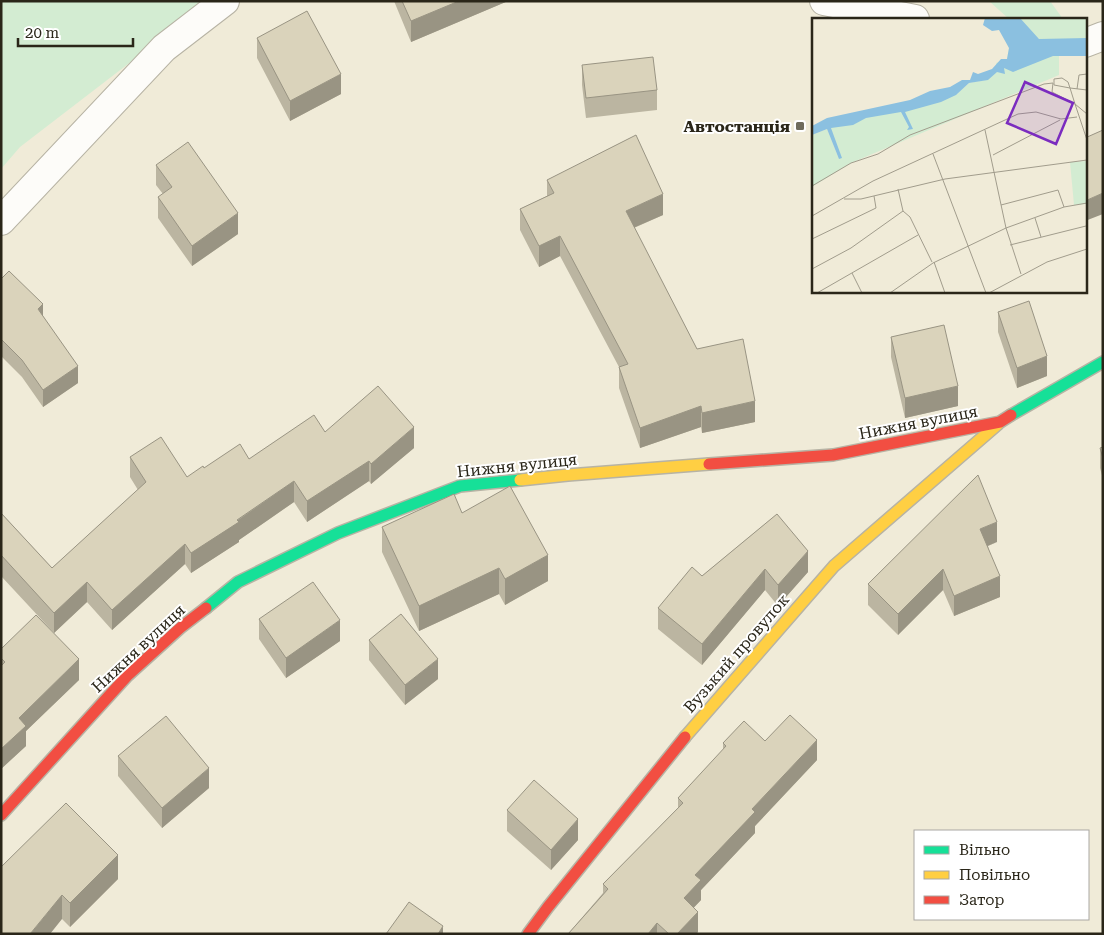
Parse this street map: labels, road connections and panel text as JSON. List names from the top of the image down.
{
  "streets": {
    "street": ["Нижня вулиця", "Вузький провулок"]
  },
  "crossings": [
    ["Нижня вулиця", "Вузький провулок"]
  ],
  "places": {
    "transit": ["Автостанція"]
  },
  "legend": ["Вільно", "Повільно", "Затор"],
  "scale_bar": "20 m"
}
